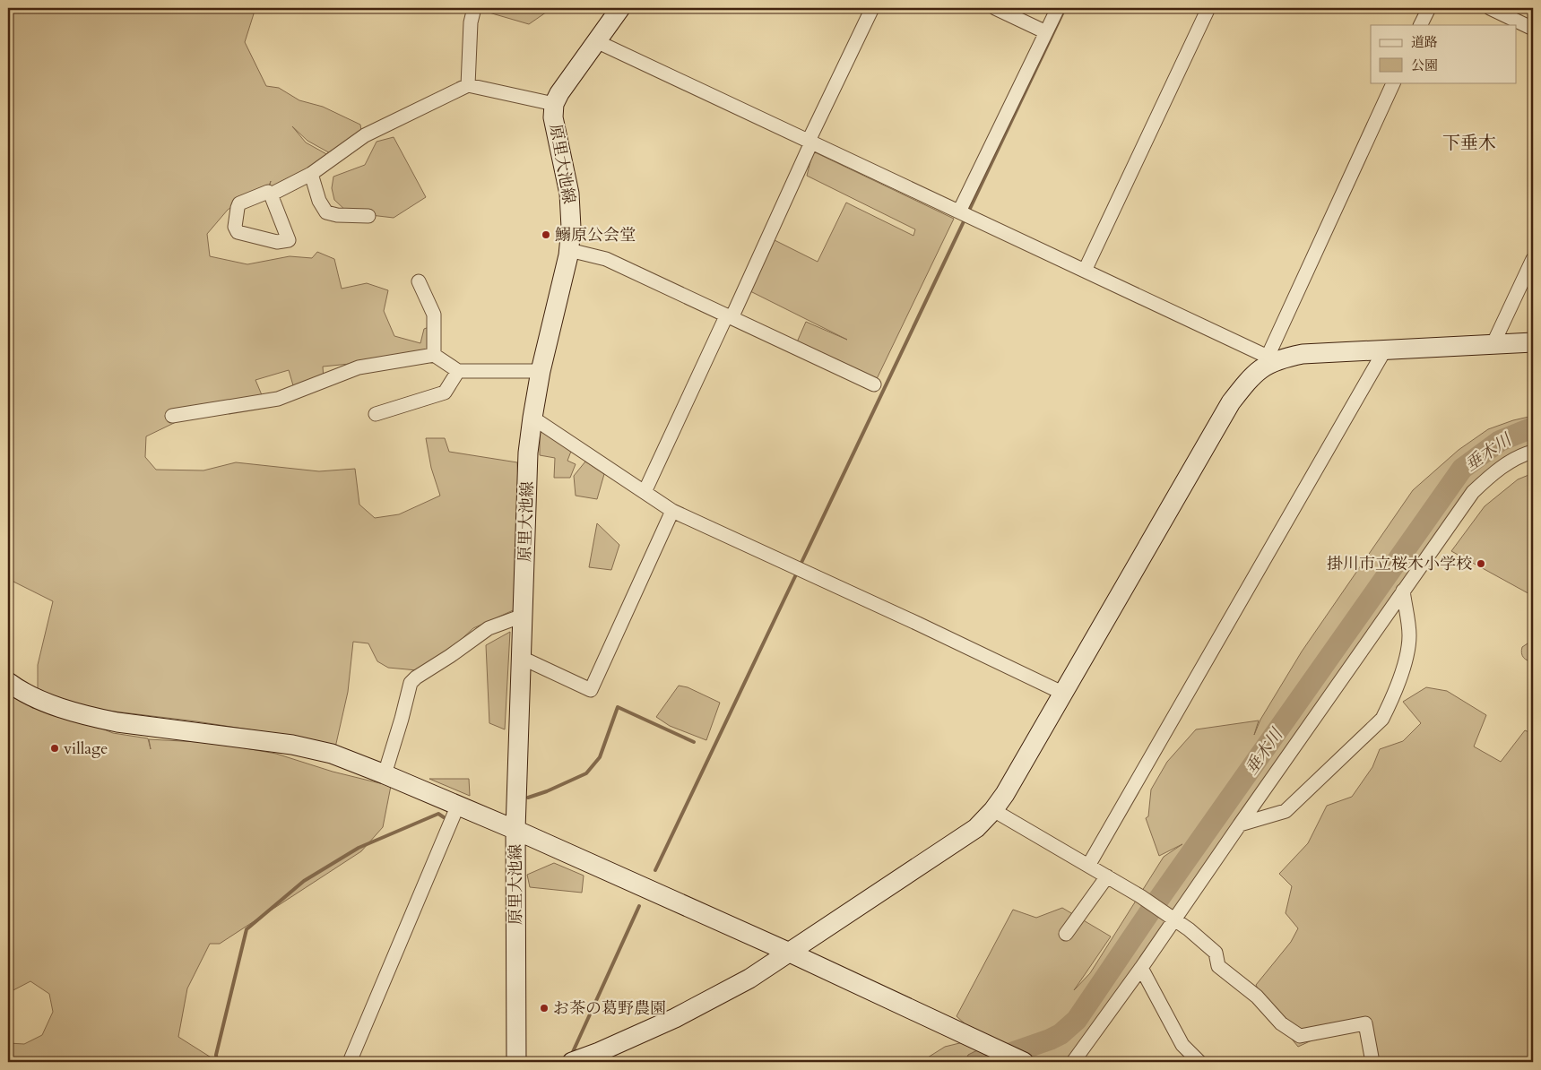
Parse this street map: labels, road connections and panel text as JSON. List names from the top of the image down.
{
  "streets": {
    "street": ["原里大池線"]
  },
  "districts": ["下垂木"],
  "water": ["垂木川"],
  "places": [
    "鰯原公会堂",
    "掛川市立桜木小学校",
    "village",
    "お茶の葛野農園"
  ],
  "legend": ["道路", "公園"]
}
